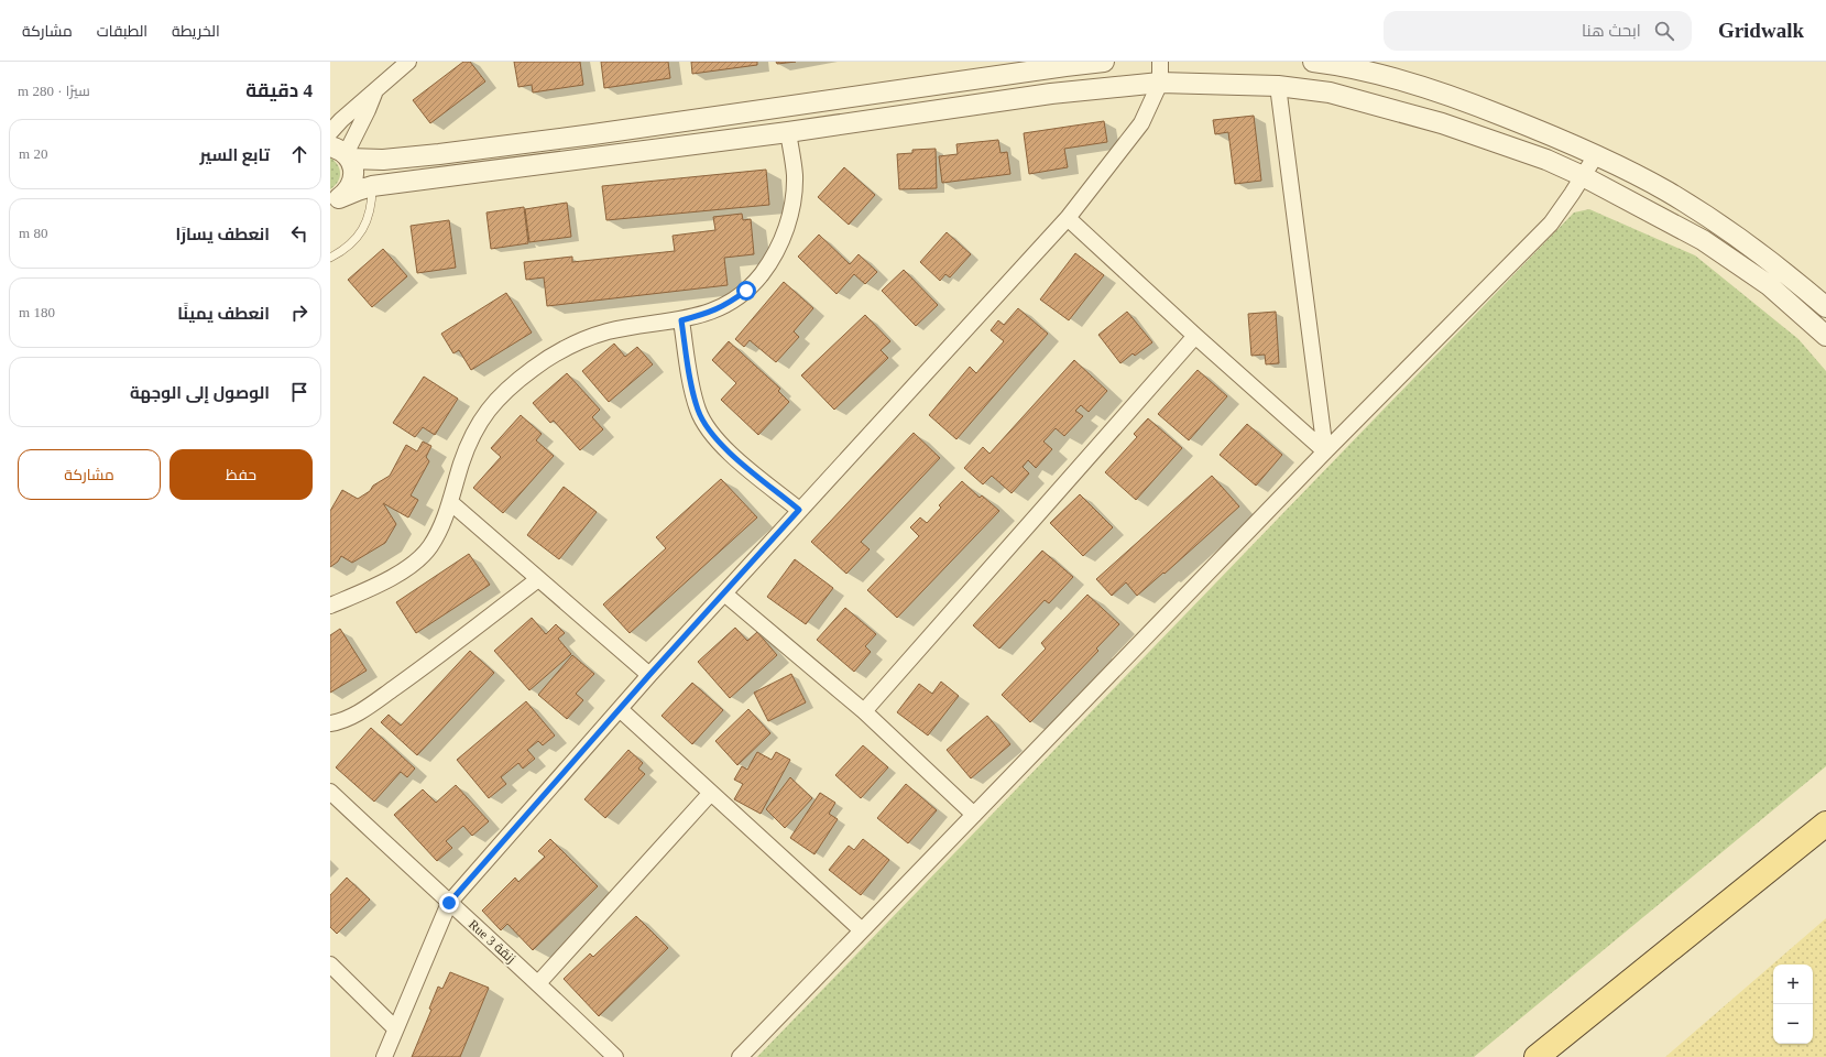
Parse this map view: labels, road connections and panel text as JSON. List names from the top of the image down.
{
  "streets": {
    "street": ["Rue 3 زنقة"]
  },
  "page": {
    "header": "Gridwalk",
    "search": "ابحث هنا",
    "nav": ["الخريطة", "الطبقات", "مشاركة"],
    "heading": ["4 دقيقة", "سيرًا · 280 m"],
    "list": [
      ["تابع السير", "20 m"],
      ["انعطف يسارًا", "80 m"],
      ["انعطف يمينًا", "180 m"],
      "الوصول إلى الوجهة"
    ],
    "buttons": ["حفظ", "مشاركة"],
    "map_buttons": ["+", "−"]
  }
}
